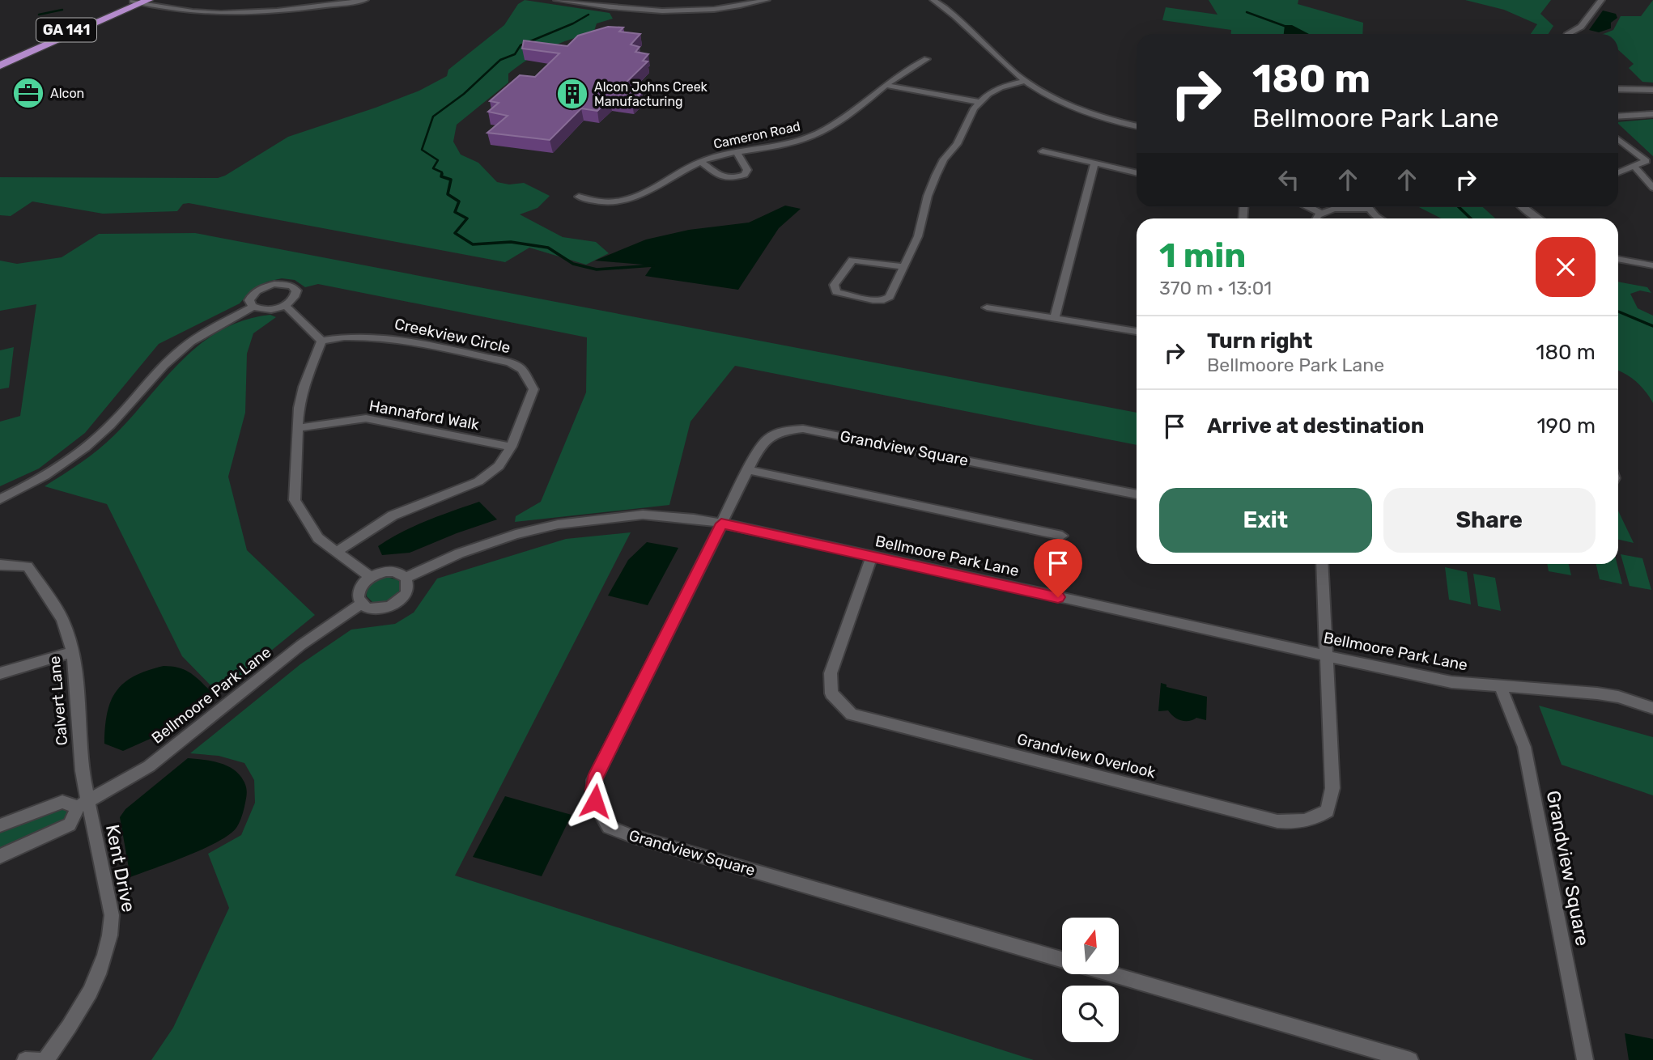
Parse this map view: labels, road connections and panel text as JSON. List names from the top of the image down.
{
  "streets": {
    "highway": ["GA 141"],
    "street": [
      "Cameron Road",
      "Creekview Circle",
      "Hannaford Walk",
      "Grandview Square",
      "Bellmoore Park Lane",
      "Calvert Lane",
      "Grandview Overlook",
      "Kent Drive"
    ]
  },
  "crossings": [
    ["Creekview Circle", "Hannaford Walk"],
    ["Grandview Square", "Bellmoore Park Lane"],
    ["Bellmoore Park Lane", "Calvert Lane"],
    ["Bellmoore Park Lane", "Grandview Overlook"],
    ["Bellmoore Park Lane", "Kent Drive"],
    ["Calvert Lane", "Kent Drive"]
  ],
  "places": {
    "office": ["Alcon"],
    "building": ["Alcon Johns Creek Manufacturing"]
  },
  "north": "top",
  "page": {
    "turn": ["180 m", "Bellmoore Park Lane"],
    "heading": ["1 min", "370 m · 13:01"],
    "list": [
      {
        "name": "Turn right",
        "note": "Bellmoore Park Lane",
        "value": "180 m"
      },
      {
        "name": "Arrive at destination",
        "value": "190 m"
      }
    ],
    "buttons": ["Exit", "Share"]
  }
}
